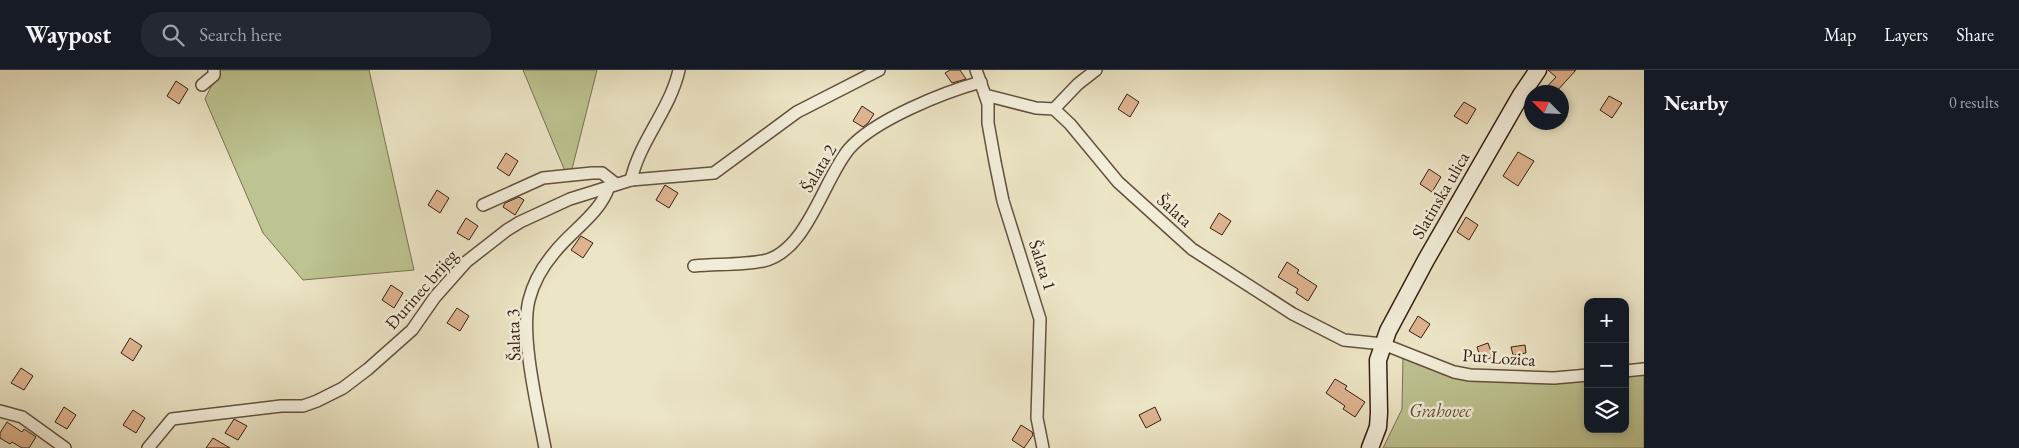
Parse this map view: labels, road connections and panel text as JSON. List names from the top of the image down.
{
  "streets": {
    "street": [
      "Šalata 2",
      "Slatinska ulica",
      "Šalata",
      "Šalata 1",
      "Đurinec brijeg",
      "Šalata 3",
      "Put Lozica"
    ]
  },
  "crossings": [
    ["Slatinska ulica", "Šalata"],
    ["Slatinska ulica", "Put Lozica"],
    ["Šalata", "Put Lozica"],
    ["Đurinec brijeg", "Šalata 3"]
  ],
  "parks": ["Grahovec"],
  "north": "top left",
  "page": {
    "header": "Waypost",
    "search": "Search here",
    "nav": ["Map", "Layers", "Share"],
    "heading": ["Nearby", "0 results"],
    "map_buttons": ["+", "−"]
  }
}
